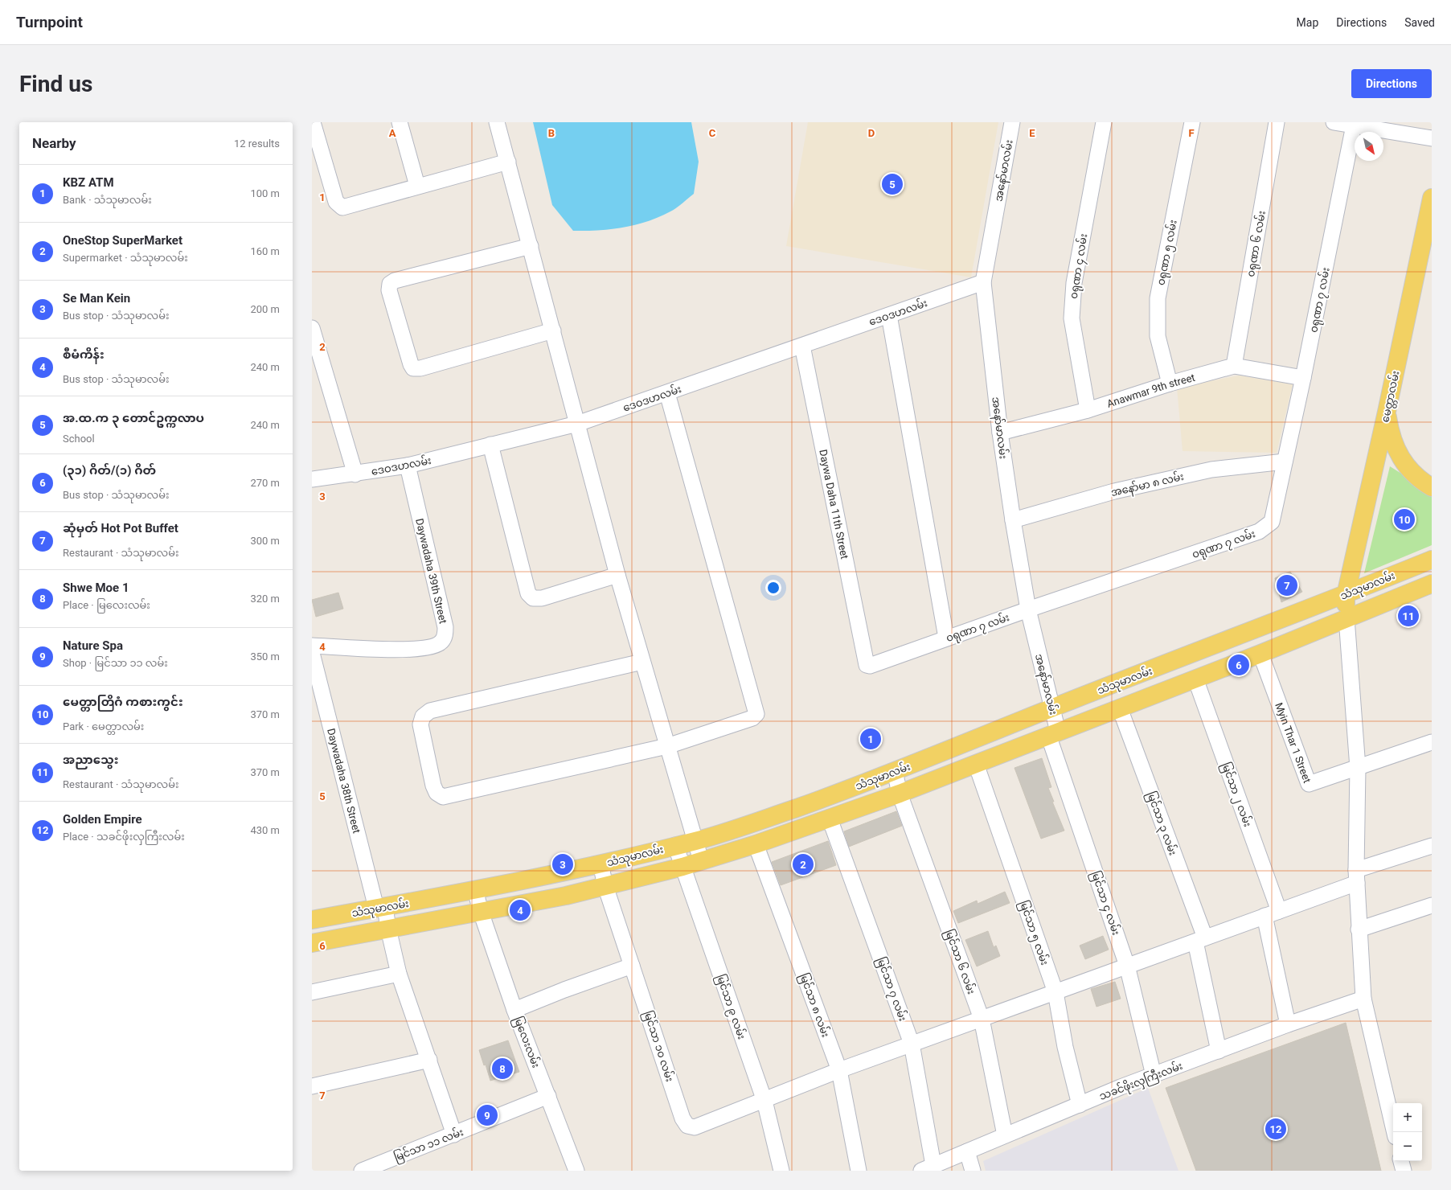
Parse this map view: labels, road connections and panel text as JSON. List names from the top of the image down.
{
  "streets": {
    "main road": ["မေတ္တာလမ်း", "သံသုမာလမ်း"],
    "street": [
      "အနော်မာလမ်း",
      "၀ရုဏာ ၆ လမ်း",
      "၀ရုဏာ ၅ လမ်း",
      "၀ရုဏာ ၄ လမ်း",
      "၀ရုဏာ ၇ လမ်း",
      "ဒေဝဒဟလမ်း",
      "Anawmar 9th street",
      "အနော်မာ ၈ လမ်း",
      "Daywa Daha 11th Street",
      "Daywadaha 39th Street",
      "Myin Thar 1 Street",
      "Daywadaha 38th Street",
      "မြင်သာ ၂ လမ်း",
      "မြင်သာ ၃ လမ်း",
      "မြင်သာ ၄ လမ်း",
      "မြင်သာ ၅ လမ်း",
      "မြင်သာ ၆ လမ်း",
      "မြင်သာ ၇ လမ်း",
      "မြင်သာ ၈ လမ်း",
      "မြင်သာ ၉ လမ်း",
      "မြလေးလမ်း",
      "မြင်သာ ၁၀ လမ်း",
      "သခင်ဖိုးလှကြီးလမ်း",
      "မြင်သာ ၁၁ လမ်း"
    ]
  },
  "crossings": [
    ["အနော်မာလမ်း", "၀ရုဏာ ၇ လမ်း"],
    ["အနော်မာလမ်း", "ဒေဝဒဟလမ်း"],
    ["အနော်မာလမ်း", "Anawmar 9th street"],
    ["အနော်မာလမ်း", "အနော်မာ ၈ လမ်း"],
    ["အနော်မာလမ်း", "သံသုမာလမ်း"],
    ["အနော်မာလမ်း", "မြင်သာ ၄ လမ်း"],
    ["၀ရုဏာ ၆ လမ်း", "Anawmar 9th street"],
    ["၀ရုဏာ ၅ လမ်း", "Anawmar 9th street"],
    ["၀ရုဏာ ၄ လမ်း", "Anawmar 9th street"],
    ["၀ရုဏာ ၇ လမ်း", "Anawmar 9th street"],
    ["၀ရုဏာ ၇ လမ်း", "အနော်မာ ၈ လမ်း"],
    ["၀ရုဏာ ၇ လမ်း", "Daywa Daha 11th Street"],
    ["ဒေဝဒဟလမ်း", "Daywa Daha 11th Street"],
    ["ဒေဝဒဟလမ်း", "Daywadaha 39th Street"],
    ["မေတ္တာလမ်း", "သံသုမာလမ်း"],
    ["သံသုမာလမ်း", "Myin Thar 1 Street"],
    ["သံသုမာလမ်း", "Daywadaha 38th Street"],
    ["သံသုမာလမ်း", "မြင်သာ ၂ လမ်း"],
    ["သံသုမာလမ်း", "မြင်သာ ၃ လမ်း"],
    ["သံသုမာလမ်း", "မြင်သာ ၄ လမ်း"],
    ["သံသုမာလမ်း", "မြင်သာ ၅ လမ်း"],
    ["သံသုမာလမ်း", "မြင်သာ ၆ လမ်း"],
    ["သံသုမာလမ်း", "မြင်သာ ၇ လမ်း"],
    ["သံသုမာလမ်း", "မြင်သာ ၈ လမ်း"],
    ["သံသုမာလမ်း", "မြင်သာ ၉ လမ်း"],
    ["သံသုမာလမ်း", "မြလေးလမ်း"],
    ["သံသုမာလမ်း", "မြင်သာ ၁၀ လမ်း"],
    ["Daywadaha 38th Street", "မြင်သာ ၁၁ လမ်း"],
    ["မြင်သာ ၃ လမ်း", "သခင်ဖိုးလှကြီးလမ်း"],
    ["မြင်သာ ၄ လမ်း", "သခင်ဖိုးလှကြီးလမ်း"],
    ["မြင်သာ ၅ လမ်း", "သခင်ဖိုးလှကြီးလမ်း"],
    ["မြင်သာ ၆ လမ်း", "သခင်ဖိုးလှကြီးလမ်း"],
    ["မြင်သာ ၇ လမ်း", "သခင်ဖိုးလှကြီးလမ်း"],
    ["မြင်သာ ၉ လမ်း", "မြင်သာ ၁၀ လမ်း"],
    ["မြလေးလမ်း", "မြင်သာ ၁၁ လမ်း"]
  ],
  "north": "bottom right",
  "page": {
    "header": "Turnpoint",
    "nav": ["Map", "Directions", "Saved"],
    "buttons": "Directions",
    "title": "Find us",
    "heading": ["Nearby", "12 results"],
    "list": [
      {
        "mark": "1",
        "name": "KBZ ATM",
        "note": "Bank · သံသုမာလမ်း",
        "value": "100 m"
      },
      {
        "mark": "2",
        "name": "OneStop SuperMarket",
        "note": "Supermarket · သံသုမာလမ်း",
        "value": "160 m"
      },
      {
        "mark": "3",
        "name": "Se Man Kein",
        "note": "Bus stop · သံသုမာလမ်း",
        "value": "200 m"
      },
      {
        "mark": "4",
        "name": "စီမံကိန်း",
        "note": "Bus stop · သံသုမာလမ်း",
        "value": "240 m"
      },
      {
        "mark": "5",
        "name": "အ.ထ.က ၃ တောင်ဥက္ကလာပ",
        "note": "School",
        "value": "240 m"
      },
      {
        "mark": "6",
        "name": "(၃၁) ဂိတ်/(၁) ဂိတ်",
        "note": "Bus stop · သံသုမာလမ်း",
        "value": "270 m"
      },
      {
        "mark": "7",
        "name": "ဆုံမှတ် Hot Pot Buffet",
        "note": "Restaurant · သံသုမာလမ်း",
        "value": "300 m"
      },
      {
        "mark": "8",
        "name": "Shwe Moe 1",
        "note": "Place · မြလေးလမ်း",
        "value": "320 m"
      },
      {
        "mark": "9",
        "name": "Nature Spa",
        "note": "Shop · မြင်သာ ၁၁ လမ်း",
        "value": "350 m"
      },
      {
        "mark": "10",
        "name": "မေတ္တာတြိဂံ ကစားကွင်း",
        "note": "Park · မေတ္တာလမ်း",
        "value": "370 m"
      },
      {
        "mark": "11",
        "name": "အညာသွေး",
        "note": "Restaurant · သံသုမာလမ်း",
        "value": "370 m"
      },
      {
        "mark": "12",
        "name": "Golden Empire",
        "note": "Place · သခင်ဖိုးလှကြီးလမ်း",
        "value": "430 m"
      }
    ],
    "pins": [
      "5",
      "10",
      "7",
      "11",
      "6",
      "1",
      "2",
      "3",
      "4",
      "8",
      "9",
      "12"
    ],
    "map_buttons": ["+", "−"]
  },
  "grid": {
    "columns": [
      "A",
      "B",
      "C",
      "D",
      "E",
      "F"
    ],
    "rows": [
      "1",
      "2",
      "3",
      "4",
      "5",
      "6",
      "7"
    ]
  }
}
